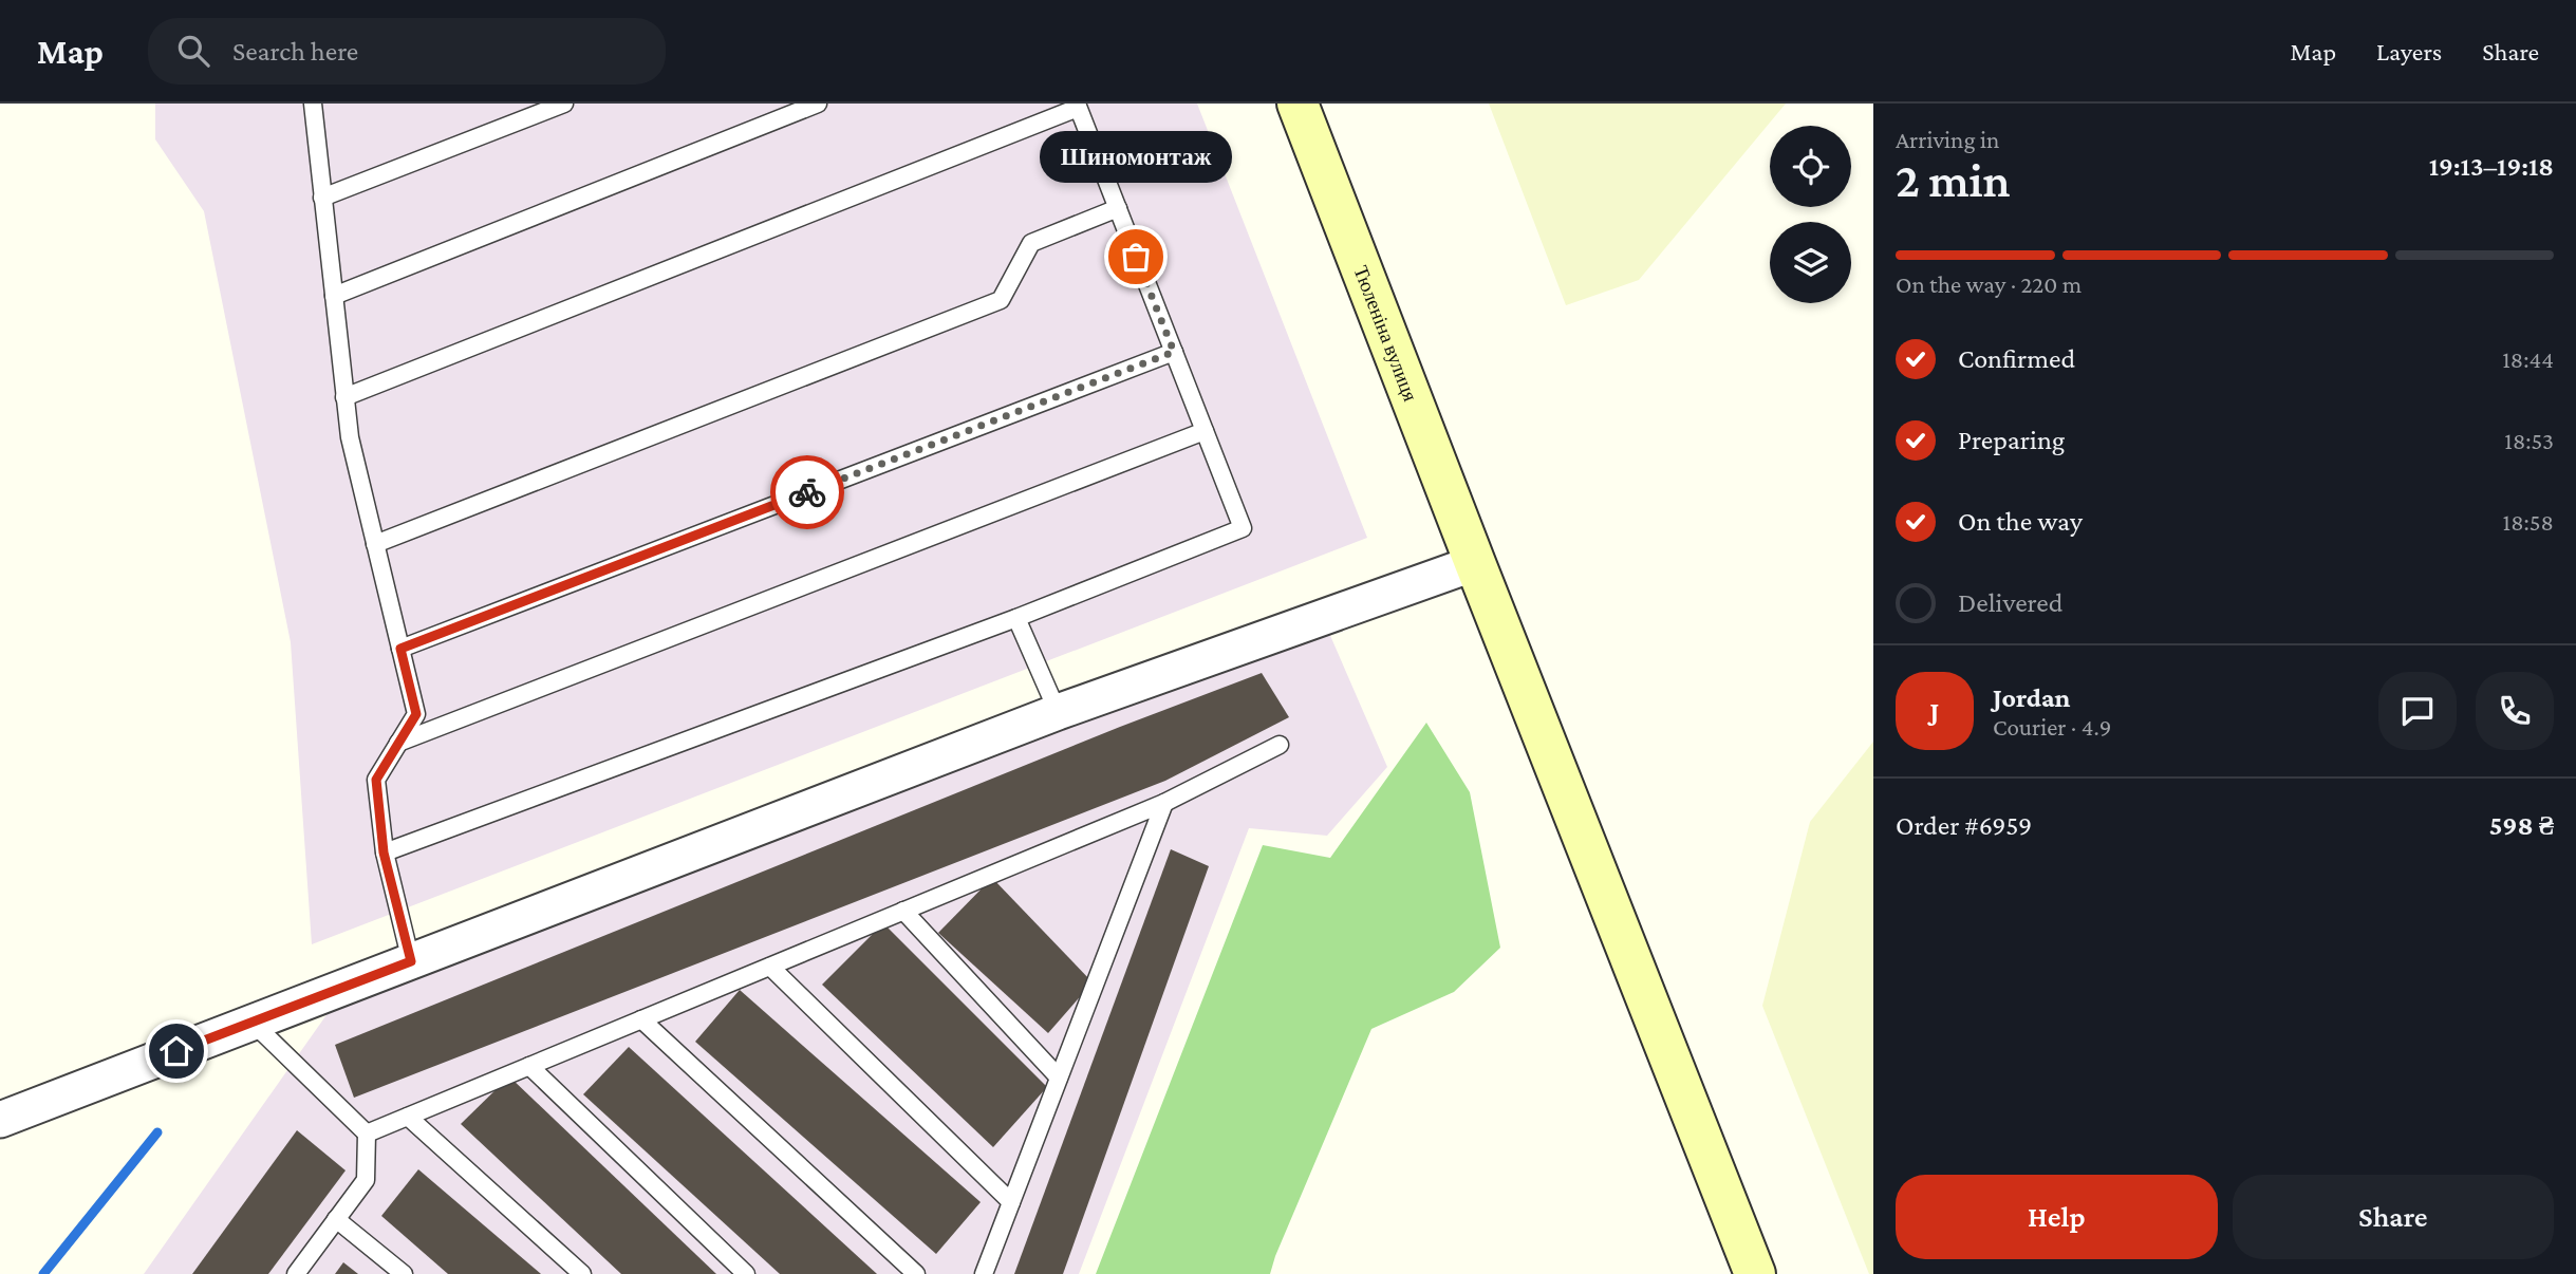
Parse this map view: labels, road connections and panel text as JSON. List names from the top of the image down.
{
  "streets": {
    "street": ["Тюленіна вулиця"]
  },
  "places": ["Шиномонтаж"],
  "page": {
    "header": "Map",
    "search": "Search here",
    "nav": ["Map", "Layers", "Share"],
    "heading": ["2 min", "Arriving in", "19:13–19:18"],
    "panel": [
      "Jordan",
      "Courier · 4.9",
      "Order #6959",
      "598 ₴"
    ],
    "bubble": "Шиномонтаж",
    "bar": "On the way · 220 m",
    "list": [
      ["Confirmed", "18:44"],
      ["Preparing", "18:53"],
      ["On the way", "18:58"],
      "Delivered"
    ],
    "round": "J",
    "buttons": ["Help", "Share"]
  }
}
